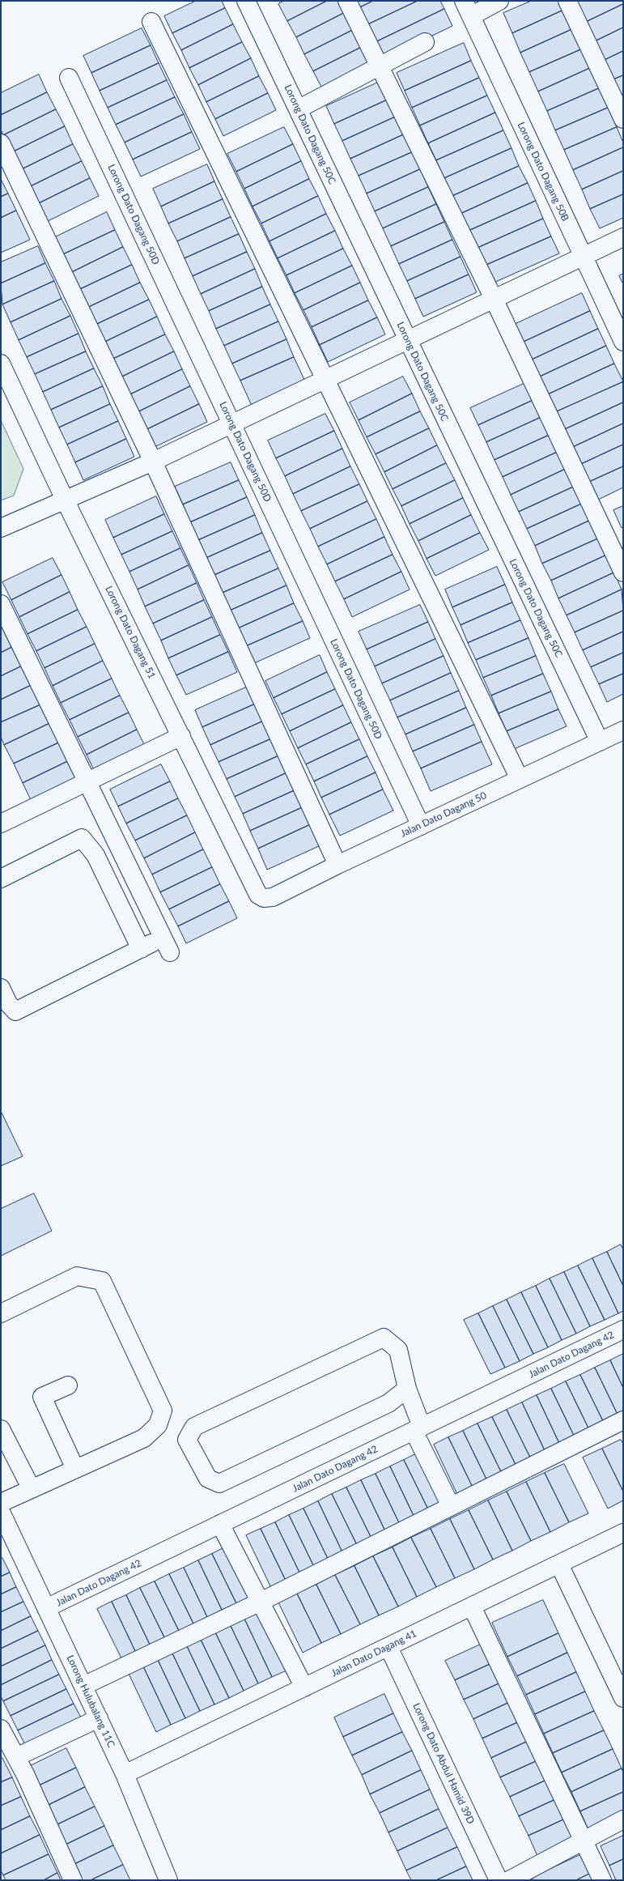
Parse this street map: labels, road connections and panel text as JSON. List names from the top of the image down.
{
  "streets": {
    "street": [
      "Lorong Dato Dagang 50C",
      "Lorong Dato Dagang 50B",
      "Lorong Dato Dagang 50D",
      "Lorong Dato Dagang 51",
      "Jalan Dato Dagang 50",
      "Jalan Dato Dagang 42",
      "Jalan Dato Dagang 41",
      "Lorong Hulubalang 11C",
      "Lorong Dato Abdul Hamid 39D"
    ]
  },
  "crossings": [
    ["Lorong Dato Dagang 50C", "Jalan Dato Dagang 50"],
    ["Lorong Dato Dagang 50D", "Jalan Dato Dagang 50"],
    ["Lorong Dato Dagang 51", "Jalan Dato Dagang 50"],
    ["Jalan Dato Dagang 42", "Lorong Hulubalang 11C"],
    ["Jalan Dato Dagang 41", "Lorong Hulubalang 11C"],
    ["Jalan Dato Dagang 41", "Lorong Dato Abdul Hamid 39D"]
  ]
}
